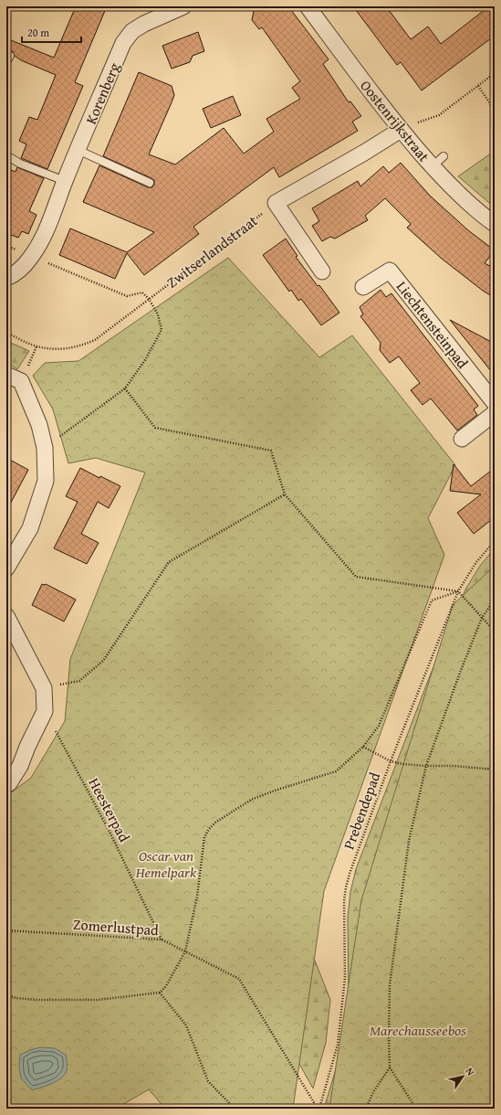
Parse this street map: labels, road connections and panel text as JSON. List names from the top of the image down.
{
  "streets": {
    "street": ["Korenberg", "Oostenrijkstraat", "Liechtensteinpad"],
    "path": [
      "Zwitserlandstraat",
      "Heesterpad",
      "Prebendepad",
      "Zomerlustpad"
    ]
  },
  "crossings": [
    ["Heesterpad", "Zomerlustpad"],
    ["Prebendepad", "Zomerlustpad"]
  ],
  "parks": ["Oscar van Hemelpark", "Marechausseebos"],
  "scale_bar": "20 m",
  "north": "top right"
}
